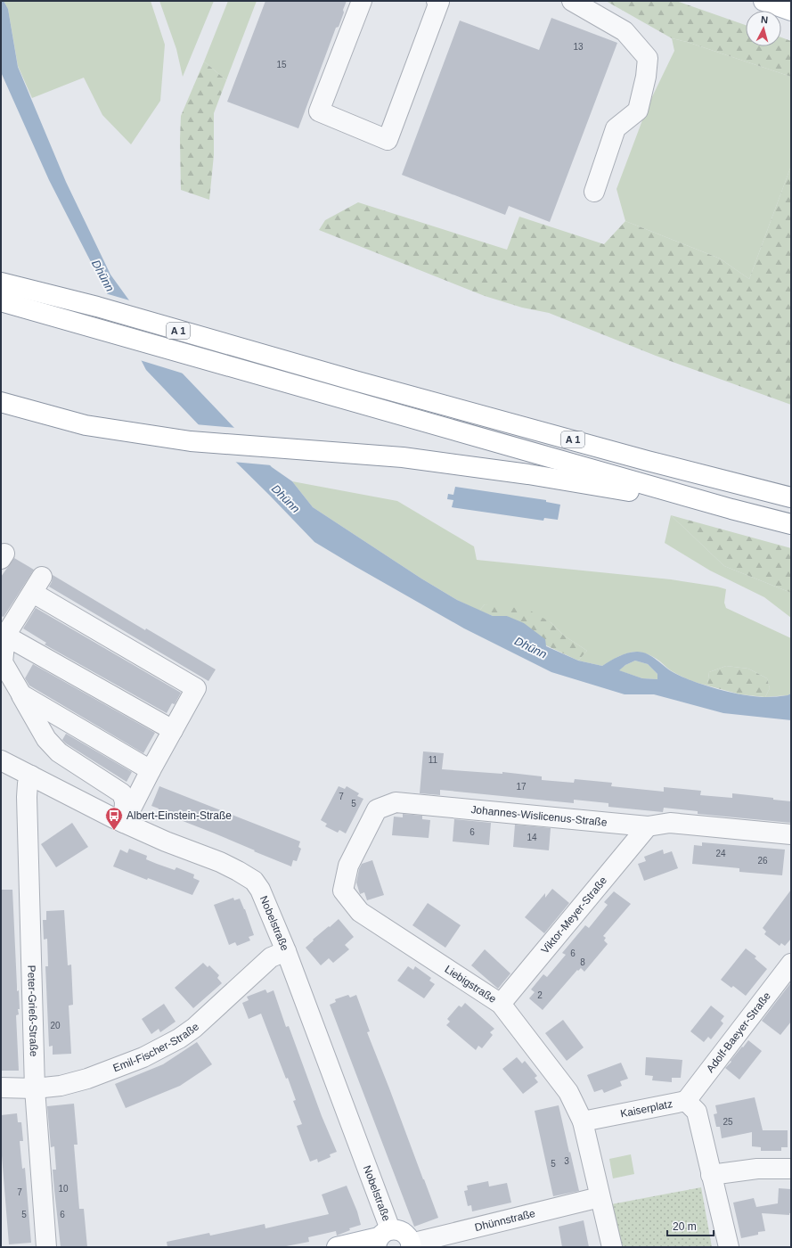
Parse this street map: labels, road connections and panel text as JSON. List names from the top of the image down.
{
  "streets": {
    "main road": ["A 1", "Nobelstraße"],
    "street": [
      "Johannes-Wislicenus-Straße",
      "Viktor-Meyer-Straße",
      "Liebigstraße",
      "Peter-Grieß-Straße",
      "Adolf-Baeyer-Straße",
      "Emil-Fischer-Straße",
      "Kaiserplatz",
      "Dhünnstraße"
    ]
  },
  "crossings": [
    ["Johannes-Wislicenus-Straße", "Viktor-Meyer-Straße"],
    ["Johannes-Wislicenus-Straße", "Liebigstraße"],
    ["Viktor-Meyer-Straße", "Liebigstraße"],
    ["Nobelstraße", "Peter-Grieß-Straße"],
    ["Nobelstraße", "Emil-Fischer-Straße"],
    ["Nobelstraße", "Dhünnstraße"],
    ["Liebigstraße", "Kaiserplatz"],
    ["Peter-Grieß-Straße", "Emil-Fischer-Straße"],
    ["Adolf-Baeyer-Straße", "Kaiserplatz"]
  ],
  "water": ["Dhünn"],
  "places": {
    "bus stop": ["Albert-Einstein-Straße"]
  },
  "house_numbers": [
    "13",
    "15",
    "11",
    "17",
    "7",
    "5",
    "6",
    "14",
    "24",
    "26",
    "6",
    "8",
    "2",
    "20",
    "25",
    "3",
    "5",
    "10",
    "7",
    "5",
    "6"
  ],
  "scale_bar": "20 m",
  "north": "top"
}
